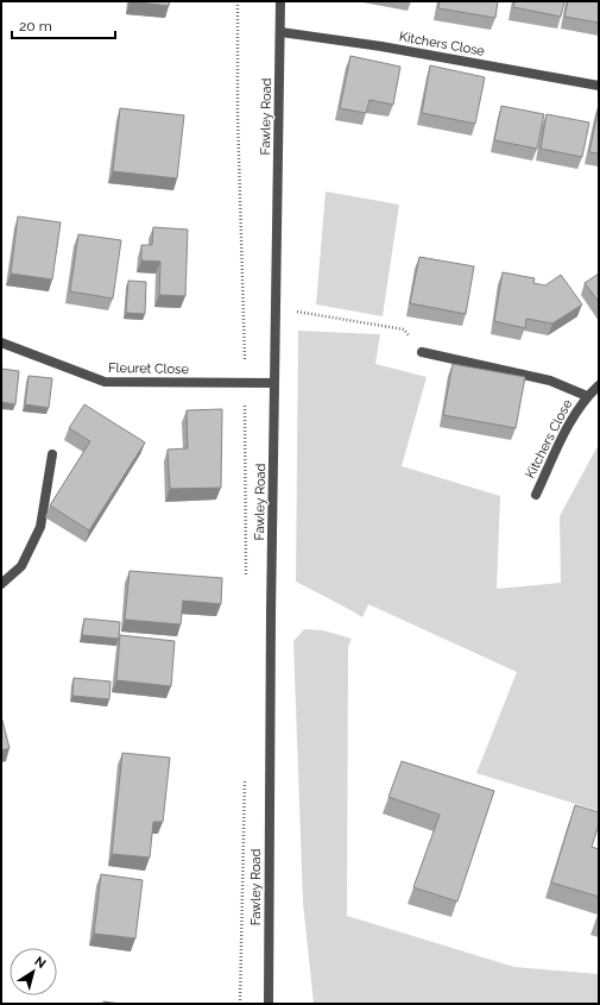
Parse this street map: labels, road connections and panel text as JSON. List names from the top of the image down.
{
  "streets": {
    "street": ["Kitchers Close", "Fawley Road", "Fleuret Close"]
  },
  "crossings": [
    ["Kitchers Close", "Fawley Road"],
    ["Fawley Road", "Fleuret Close"]
  ],
  "scale_bar": "20 m",
  "north": "top right"
}
